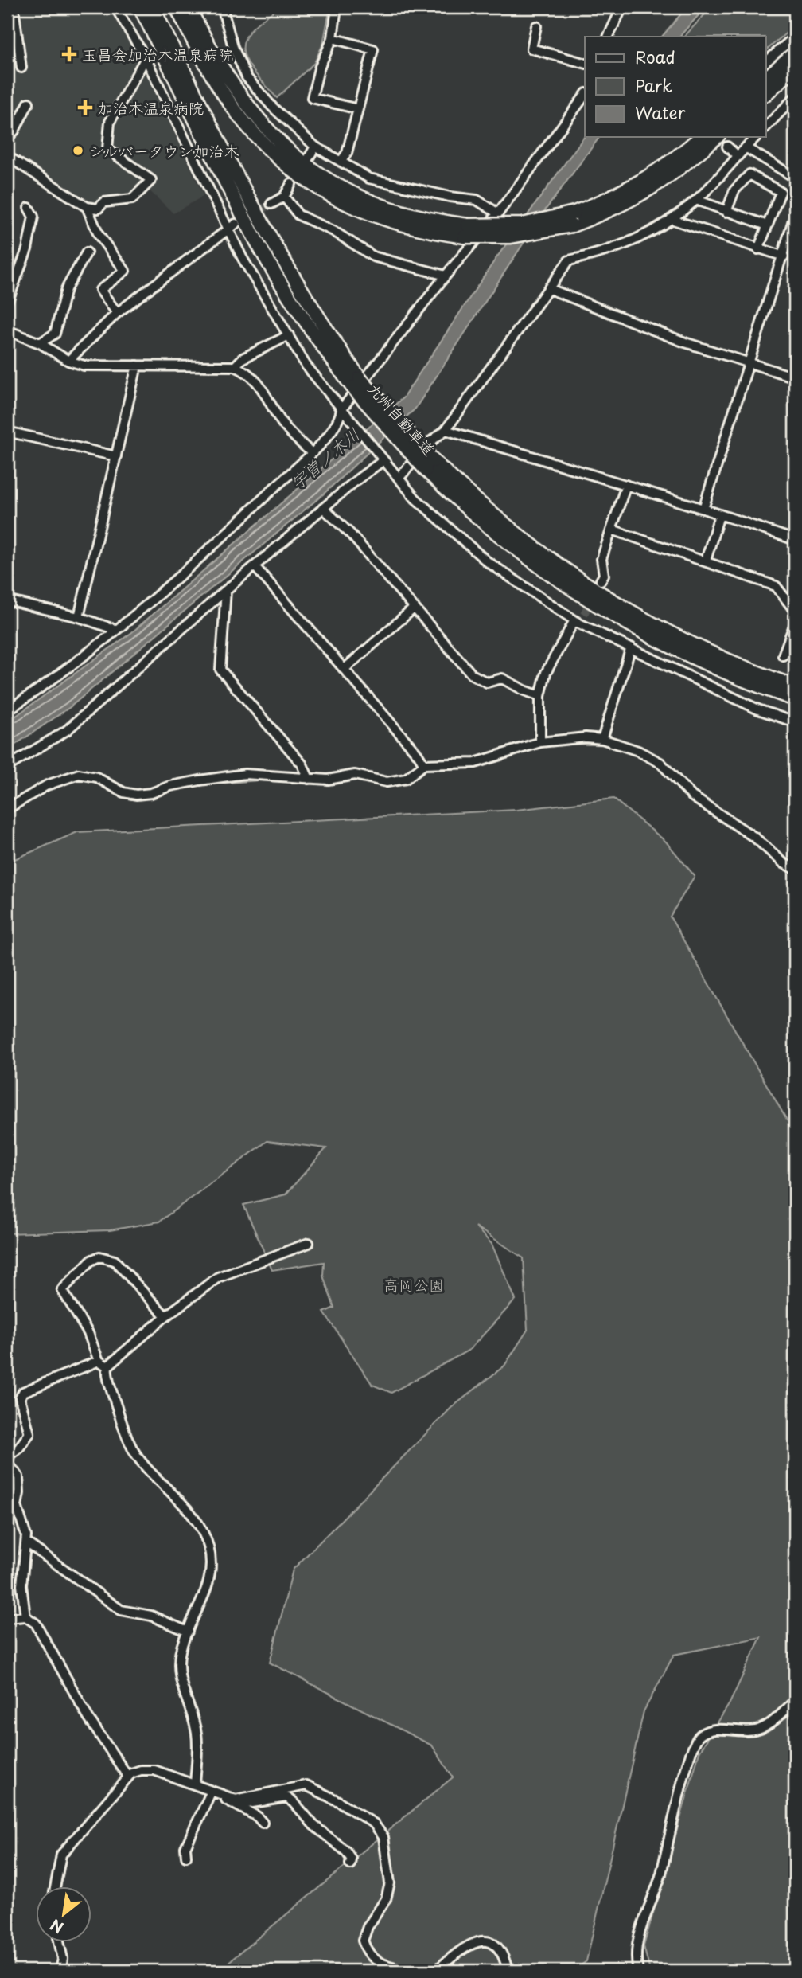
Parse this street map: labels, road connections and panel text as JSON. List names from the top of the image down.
{
  "streets": {
    "highway": ["九州自動車道"]
  },
  "water": ["宇曽ノ木川"],
  "parks": ["高岡公園"],
  "places": {
    "health": ["玉昌会加治木温泉病院", "加治木温泉病院"],
    "other": ["シルバータウン加治木"]
  },
  "legend": ["Road", "Park", "Water"],
  "north": "bottom left"
}
